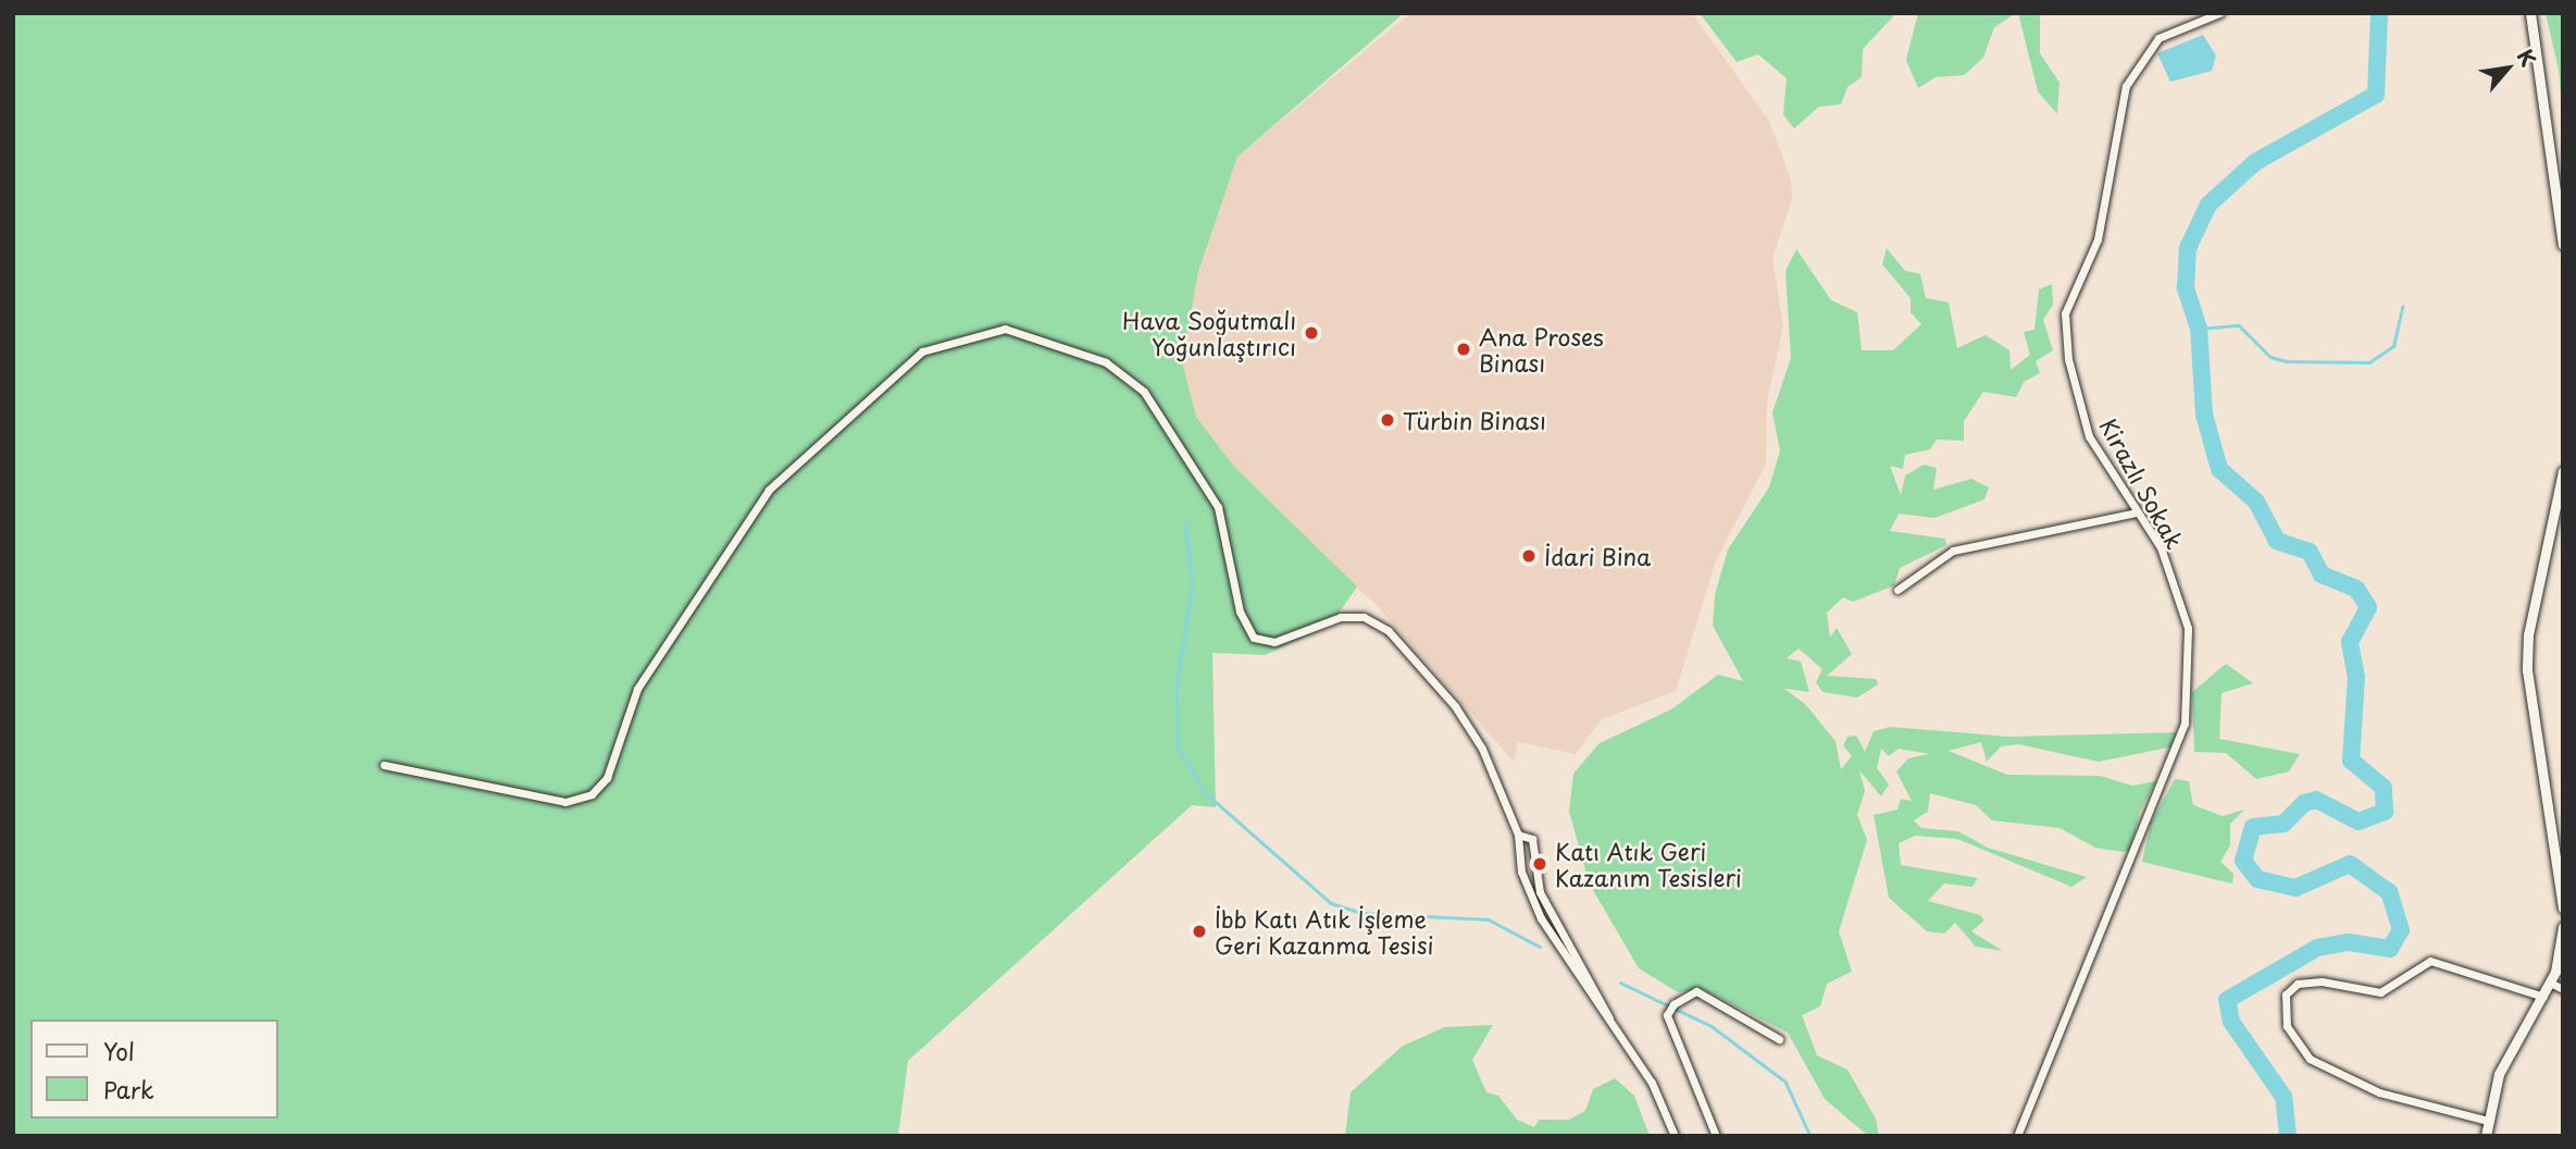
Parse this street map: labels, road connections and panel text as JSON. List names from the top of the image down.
{
  "streets": {
    "street": ["Kirazlı Sokak"]
  },
  "places": [
    "Hava Soğutmalı Yoğunlaştırıcı",
    "Ana Proses Binası",
    "Türbin Binası",
    "İdari Bina",
    "Katı Atık Geri Kazanım Tesisleri",
    "İbb Katı Atık İşleme Geri Kazanma Tesisi"
  ],
  "legend": ["Yol", "Park"],
  "north": "top right"
}
